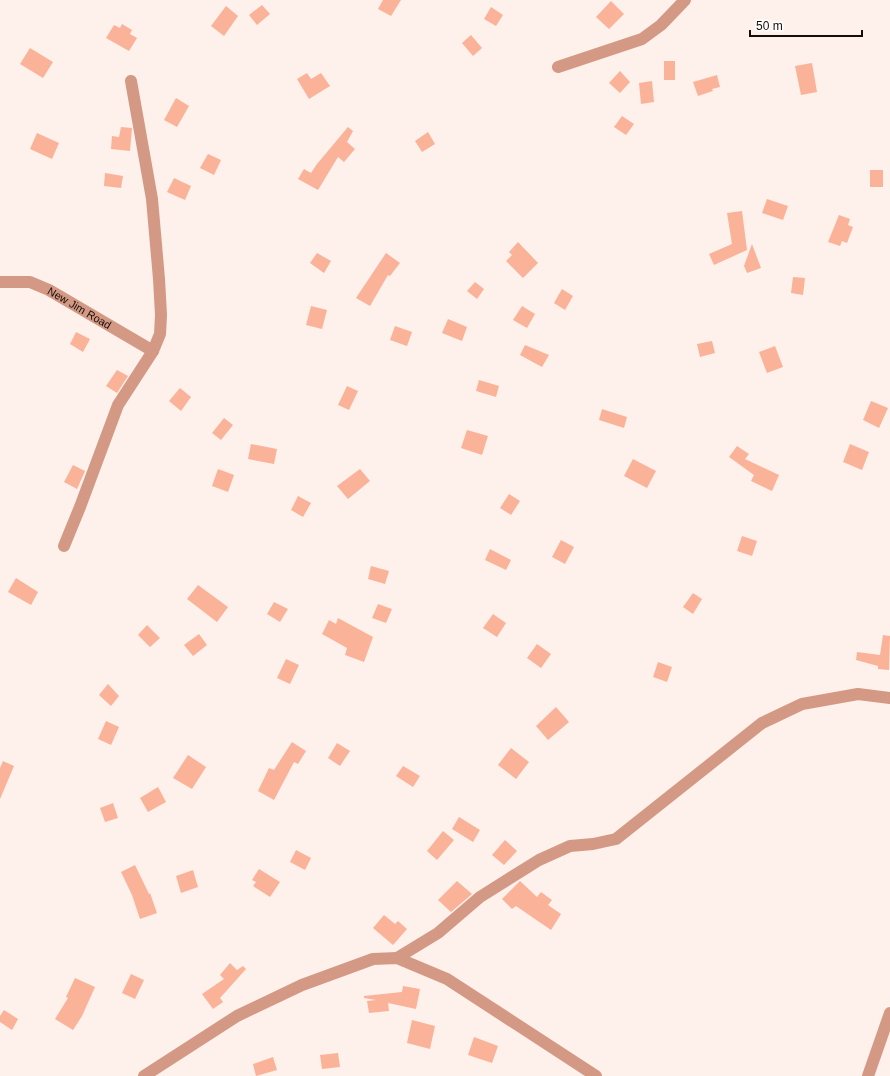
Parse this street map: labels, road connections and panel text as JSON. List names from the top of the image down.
{
  "streets": {
    "street": ["New Jim Road"]
  },
  "scale_bar": "50 m"
}
